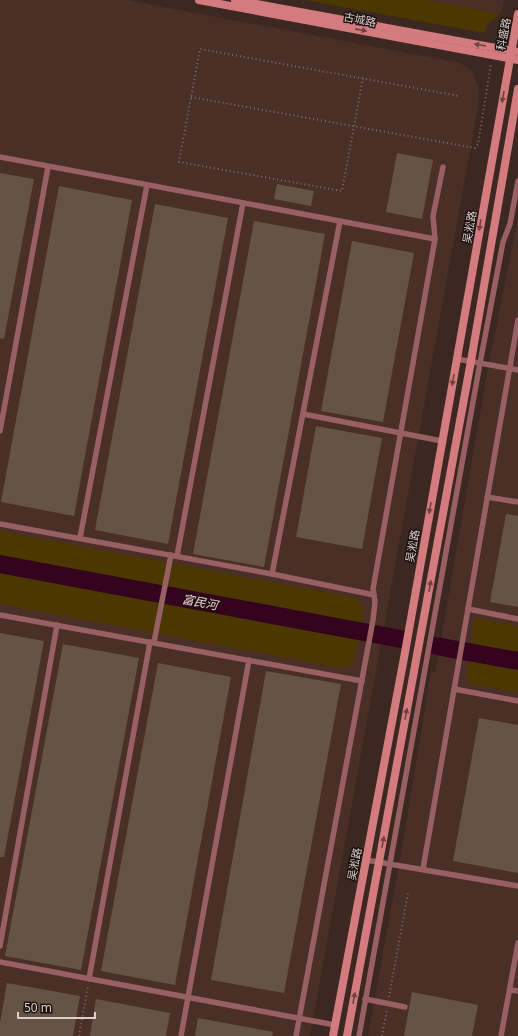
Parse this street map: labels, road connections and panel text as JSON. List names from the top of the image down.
{
  "streets": {
    "main road": ["古城路", "科盛路", "吴淞路"]
  },
  "crossings": [
    ["古城路", "科盛路"],
    ["古城路", "吴淞路"],
    ["科盛路", "吴淞路"]
  ],
  "water": ["富民河"],
  "scale_bar": "50 m"
}
